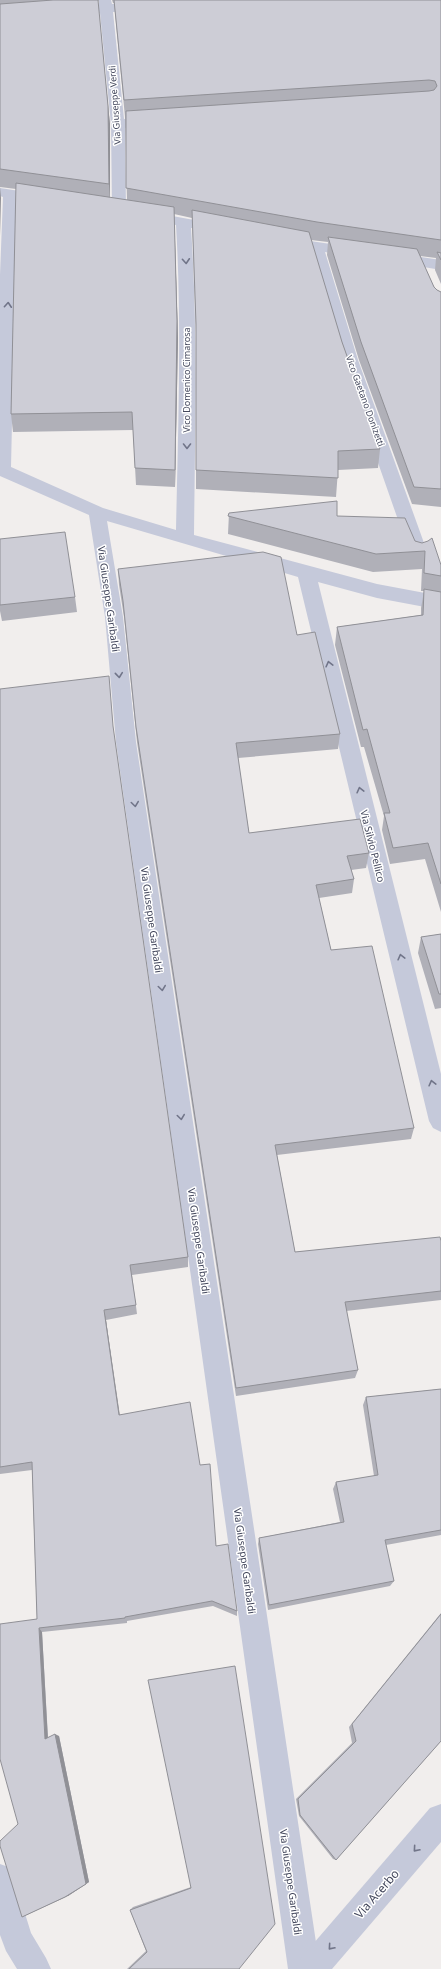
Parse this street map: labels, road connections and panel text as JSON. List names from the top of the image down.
{
  "streets": {
    "street": [
      "Via Giuseppe Verdi",
      "Vico Domenico Cimarosa",
      "Vico Gaetano Donizetti",
      "Via Giuseppe Garibaldi",
      "Via Silvio Pellico",
      "Via Acerbo"
    ]
  },
  "one_way": ["Via Giuseppe Garibaldi", "Via Silvio Pellico", "Via Acerbo"]
}
